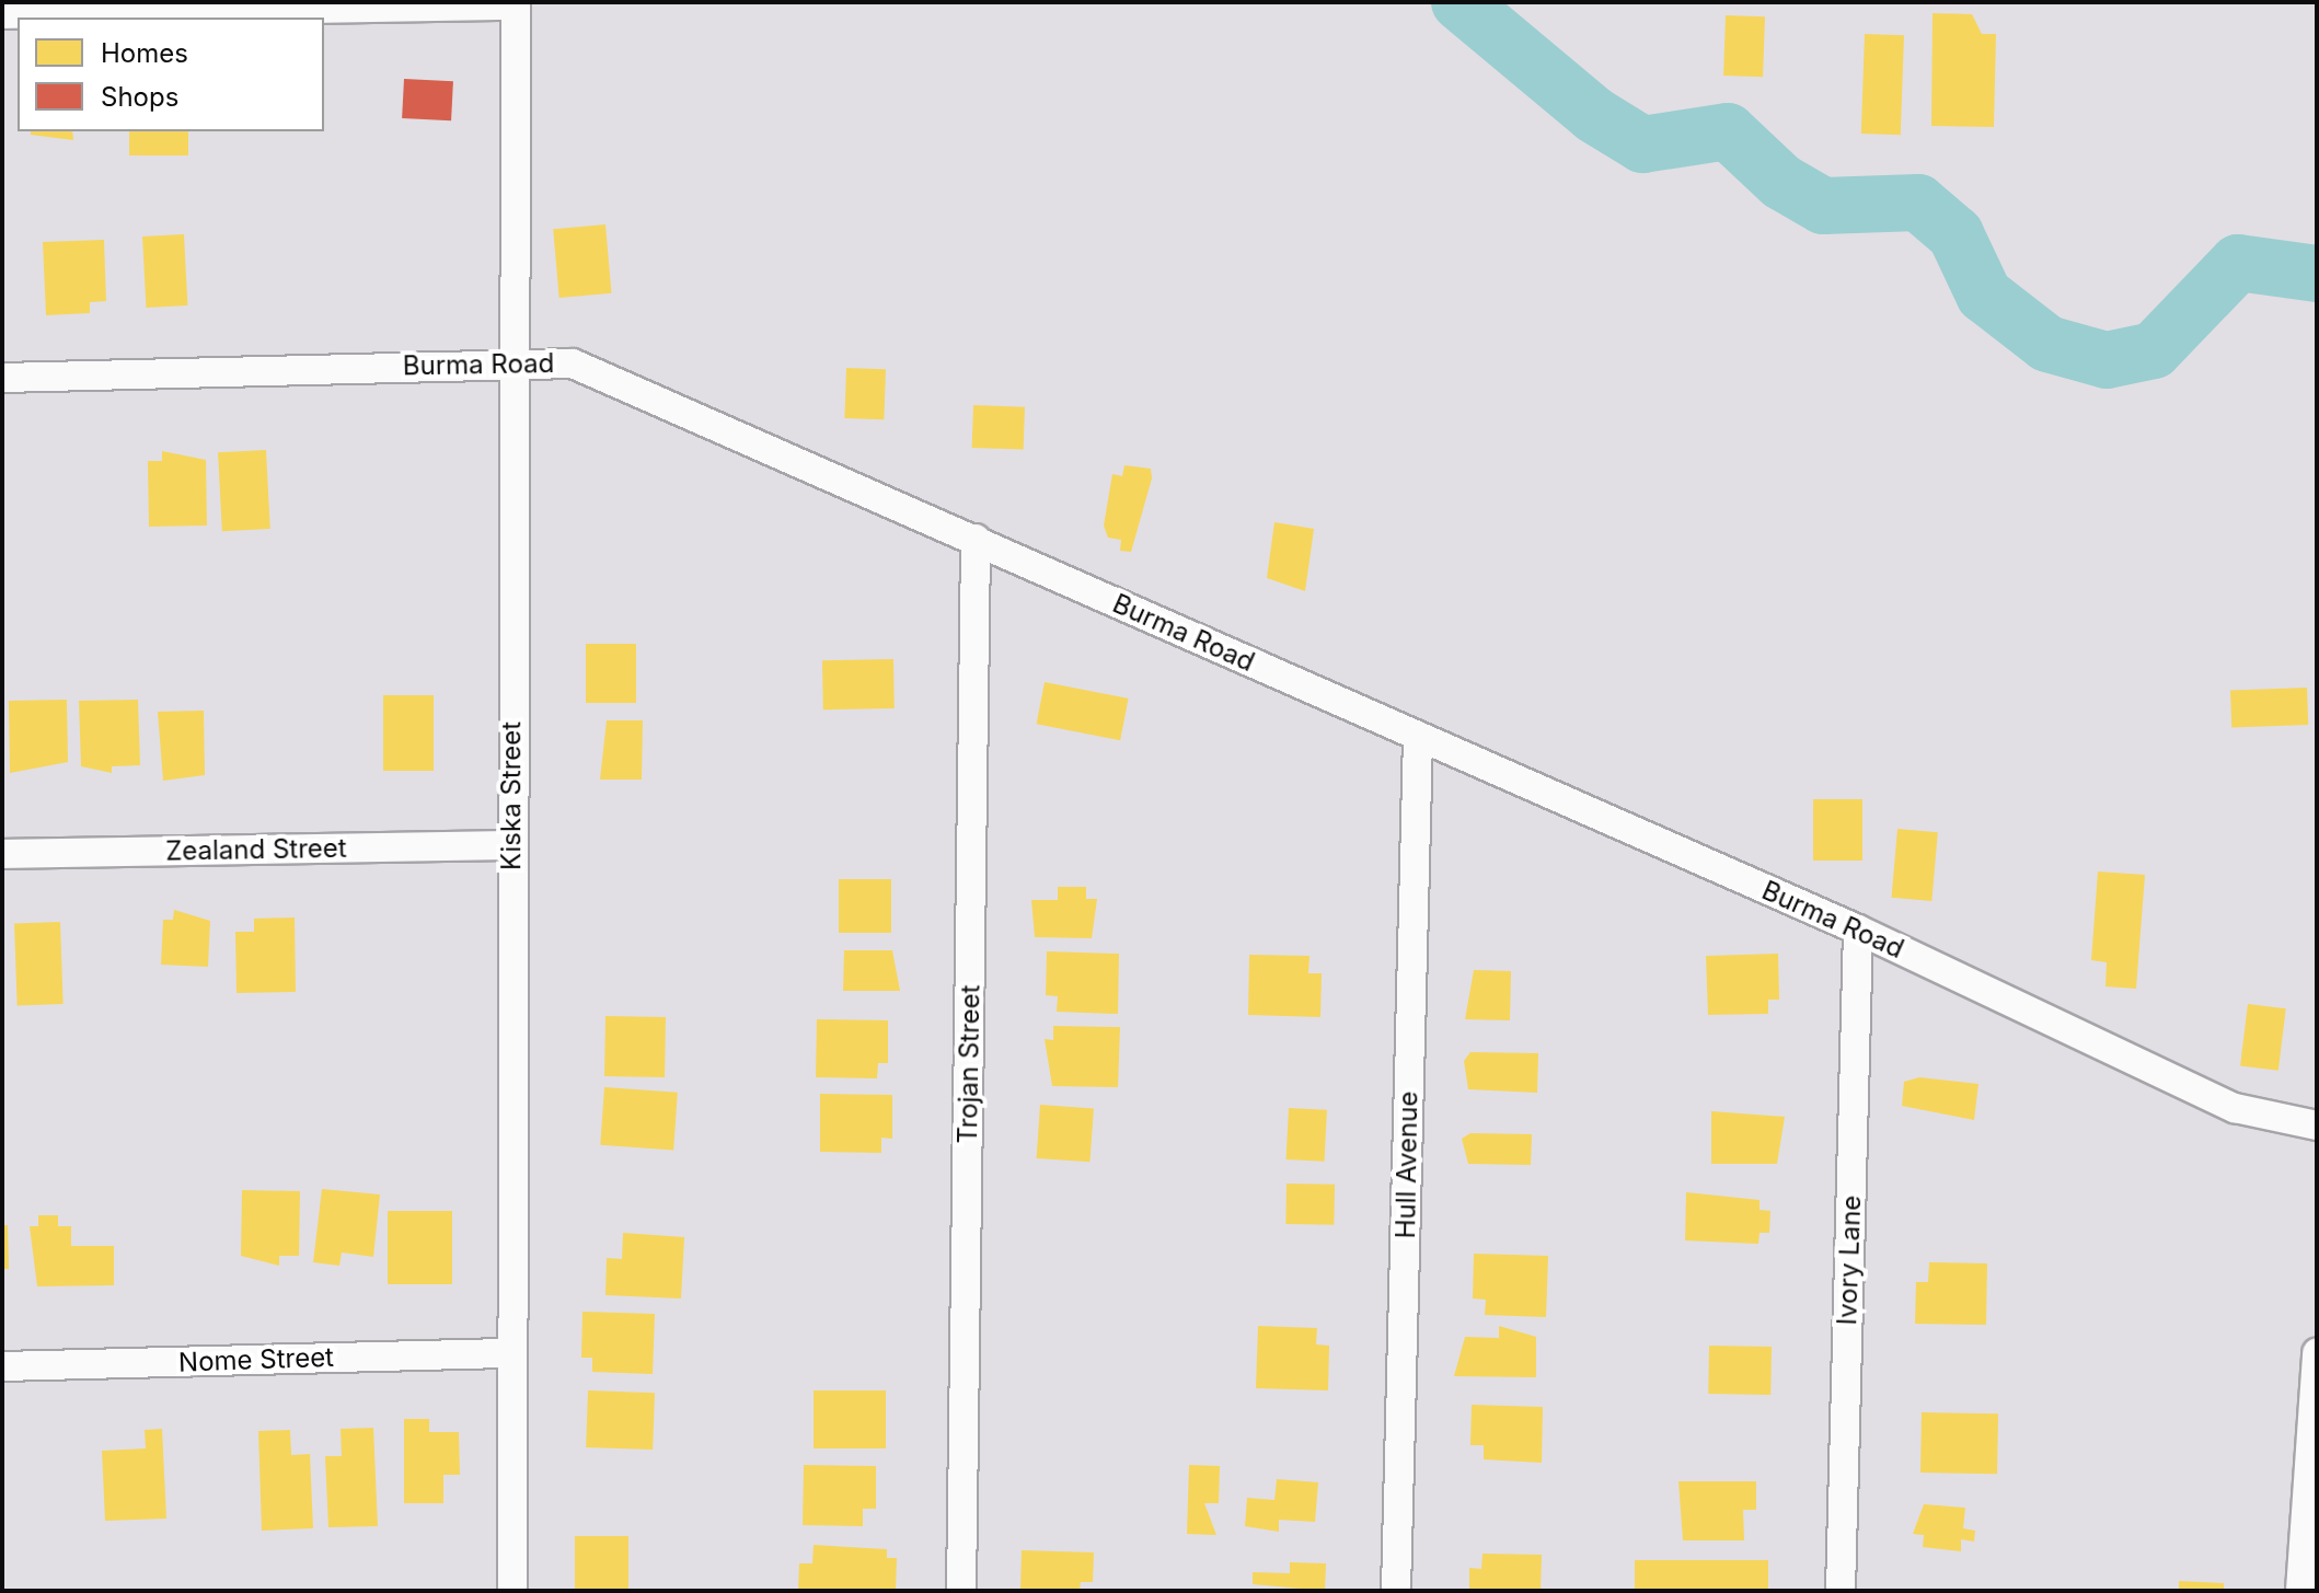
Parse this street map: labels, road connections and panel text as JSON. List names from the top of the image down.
{
  "streets": {
    "street": [
      "Burma Road",
      "Kiska Street",
      "Zealand Street",
      "Trojan Street",
      "Hull Avenue",
      "Ivory Lane",
      "Nome Street"
    ]
  },
  "crossings": [
    ["Burma Road", "Kiska Street"],
    ["Burma Road", "Trojan Street"],
    ["Burma Road", "Hull Avenue"],
    ["Burma Road", "Ivory Lane"],
    ["Kiska Street", "Zealand Street"],
    ["Kiska Street", "Nome Street"]
  ],
  "legend": ["Homes", "Shops"]
}
